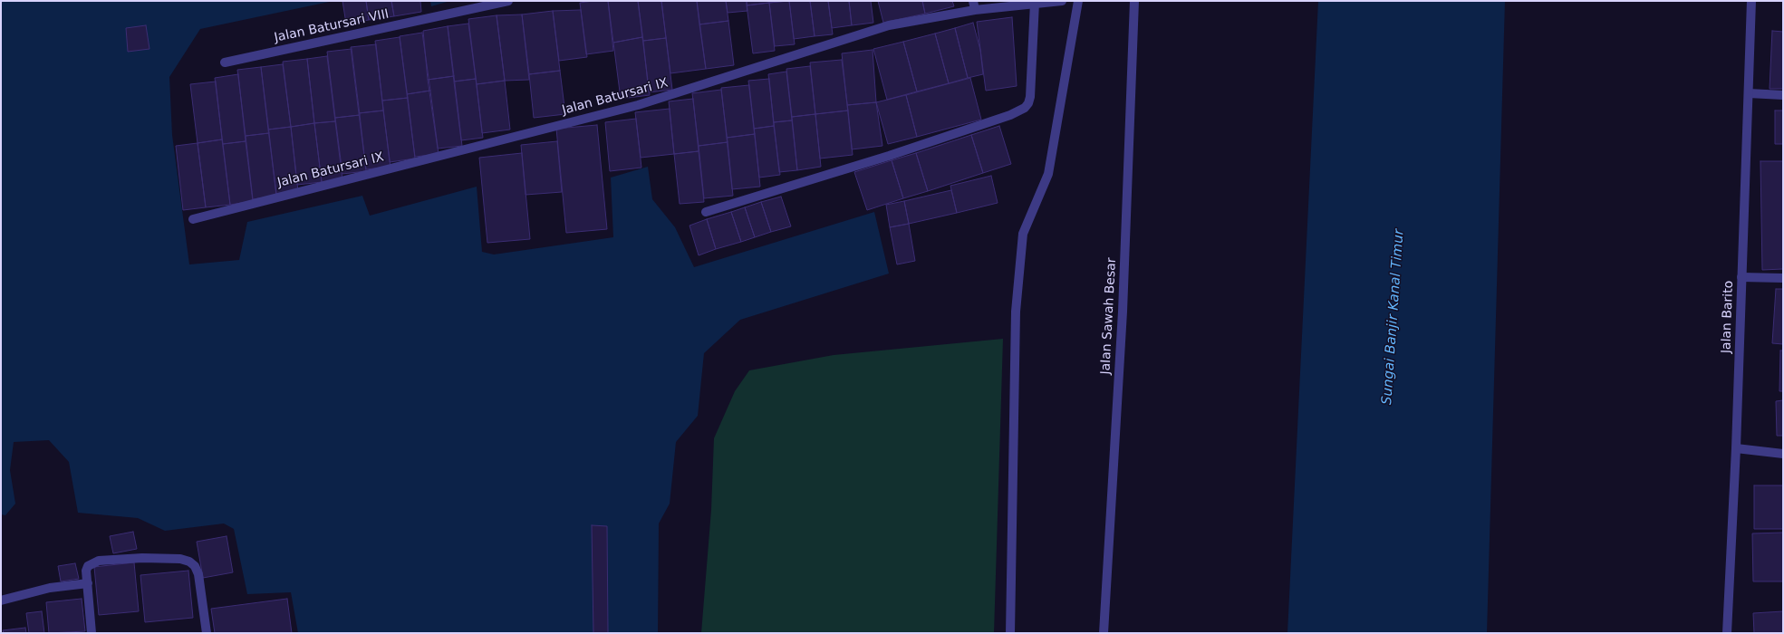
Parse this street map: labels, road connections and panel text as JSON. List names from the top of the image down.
{
  "streets": {
    "street": [
      "Jalan Batursari VIII",
      "Jalan Batursari IX",
      "Jalan Sawah Besar",
      "Jalan Barito"
    ]
  },
  "water": ["Sungai Banjir Kanal Timur"]
}
